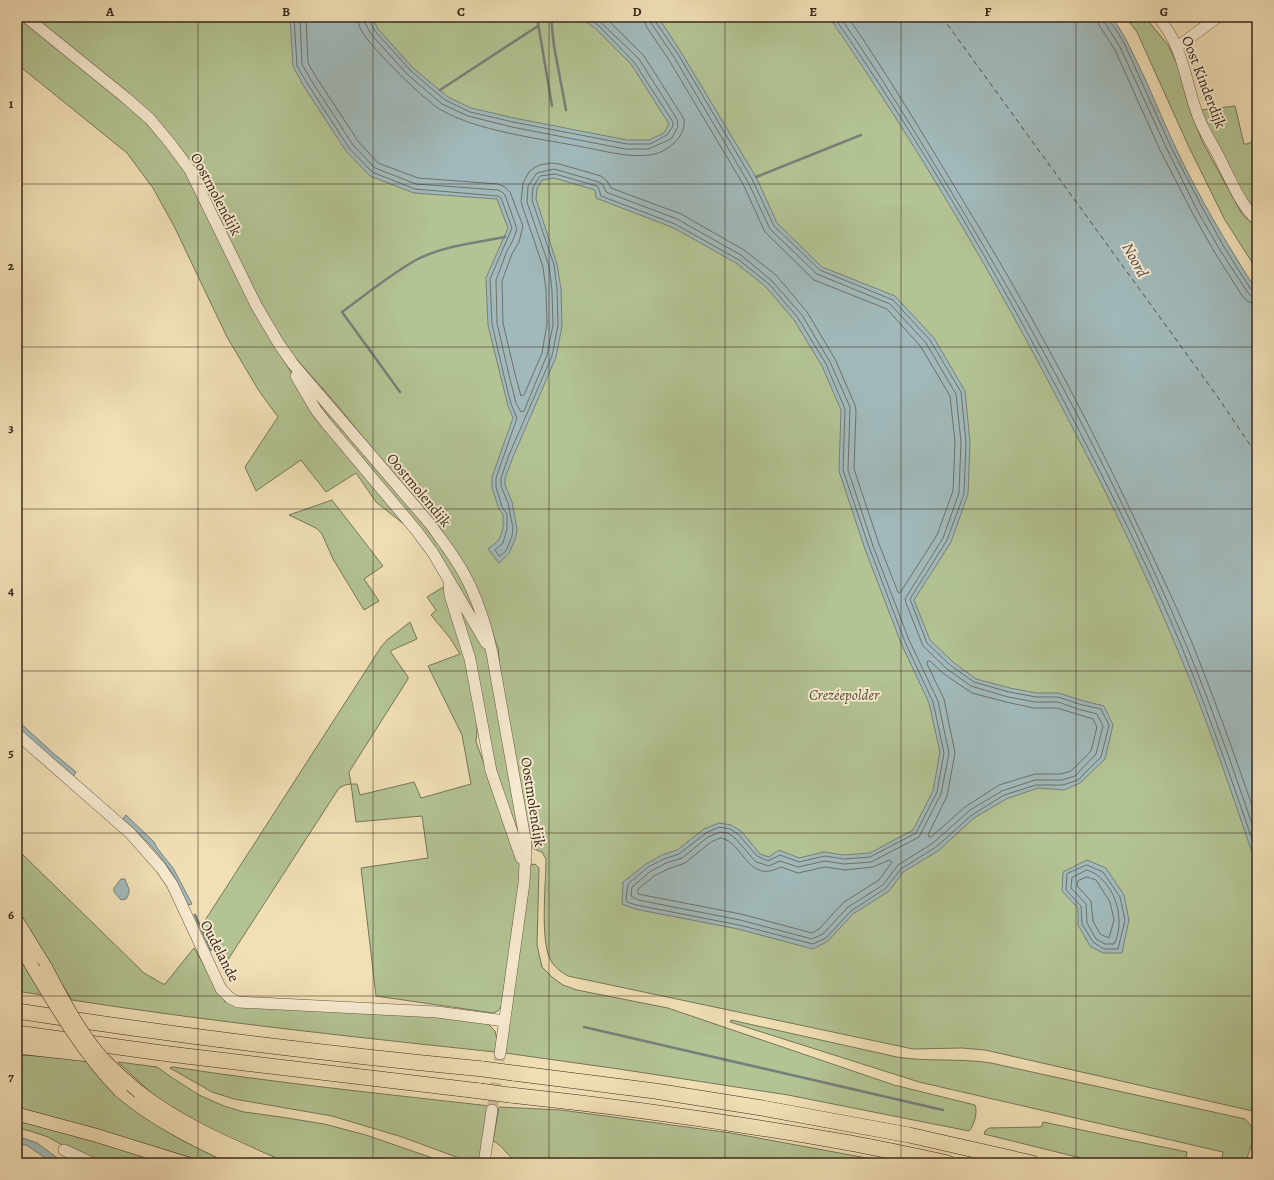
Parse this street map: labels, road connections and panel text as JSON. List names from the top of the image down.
{
  "streets": {
    "street": ["Oost Kinderdijk", "Oostmolendijk", "Oudelande"]
  },
  "crossings": [
    ["Oostmolendijk", "Oudelande"]
  ],
  "water": ["Noord"],
  "parks": ["Crezéepolder"],
  "grid": {
    "columns": [
      "A",
      "B",
      "C",
      "D",
      "E",
      "F",
      "G"
    ],
    "rows": [
      "1",
      "2",
      "3",
      "4",
      "5",
      "6",
      "7"
    ]
  }
}
